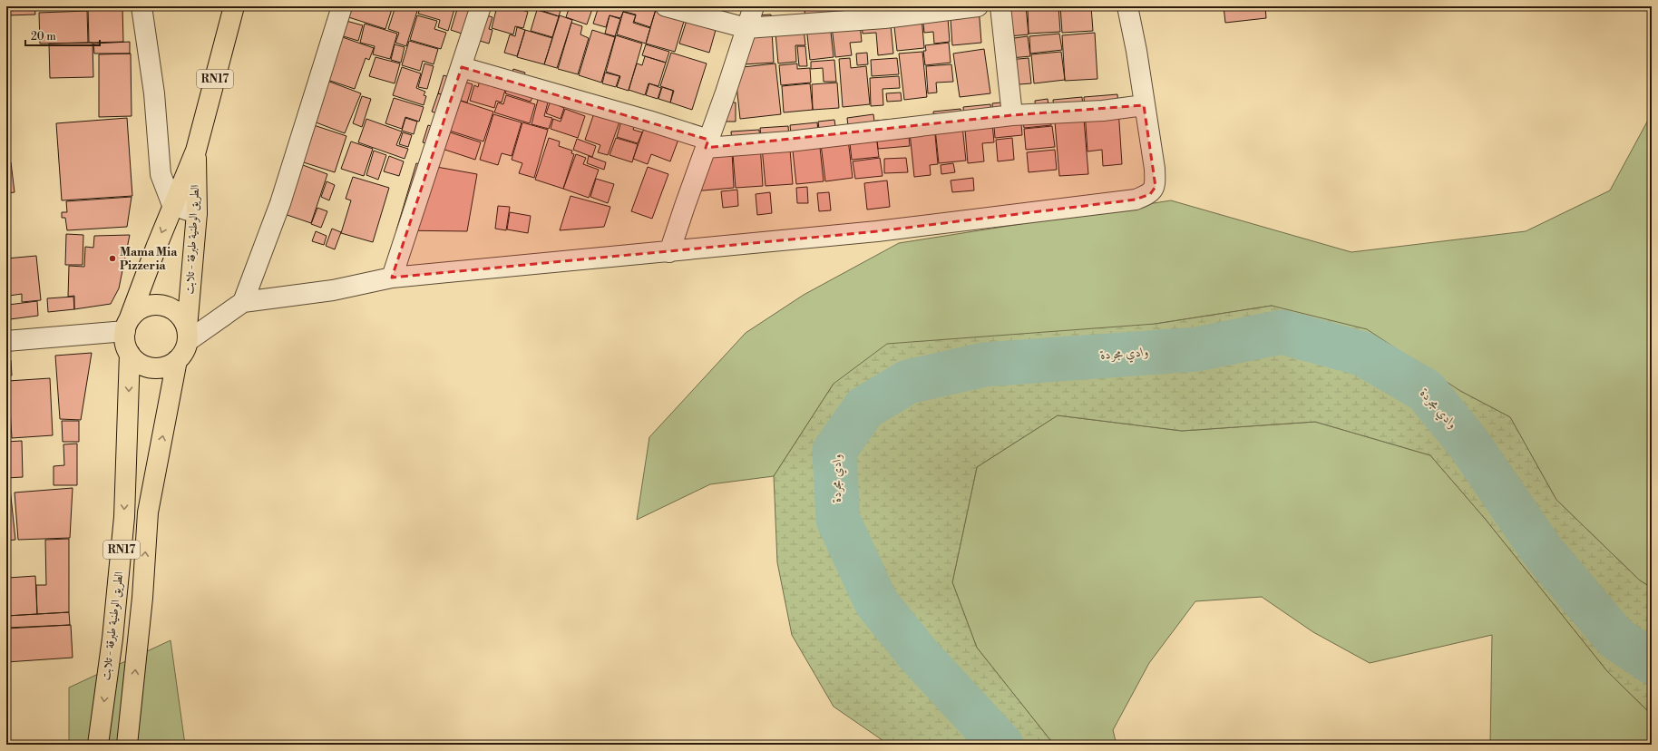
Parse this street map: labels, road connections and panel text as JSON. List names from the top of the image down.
{
  "streets": {
    "main road": ["RN17", "الطريق الوطنية طبرقة - تلابت"]
  },
  "crossings": [
    ["RN17", "الطريق الوطنية طبرقة - تلابت"]
  ],
  "water": ["وادي مجردة"],
  "places": ["Mama Mia Pizzeria"],
  "scale_bar": "20 m"
}
